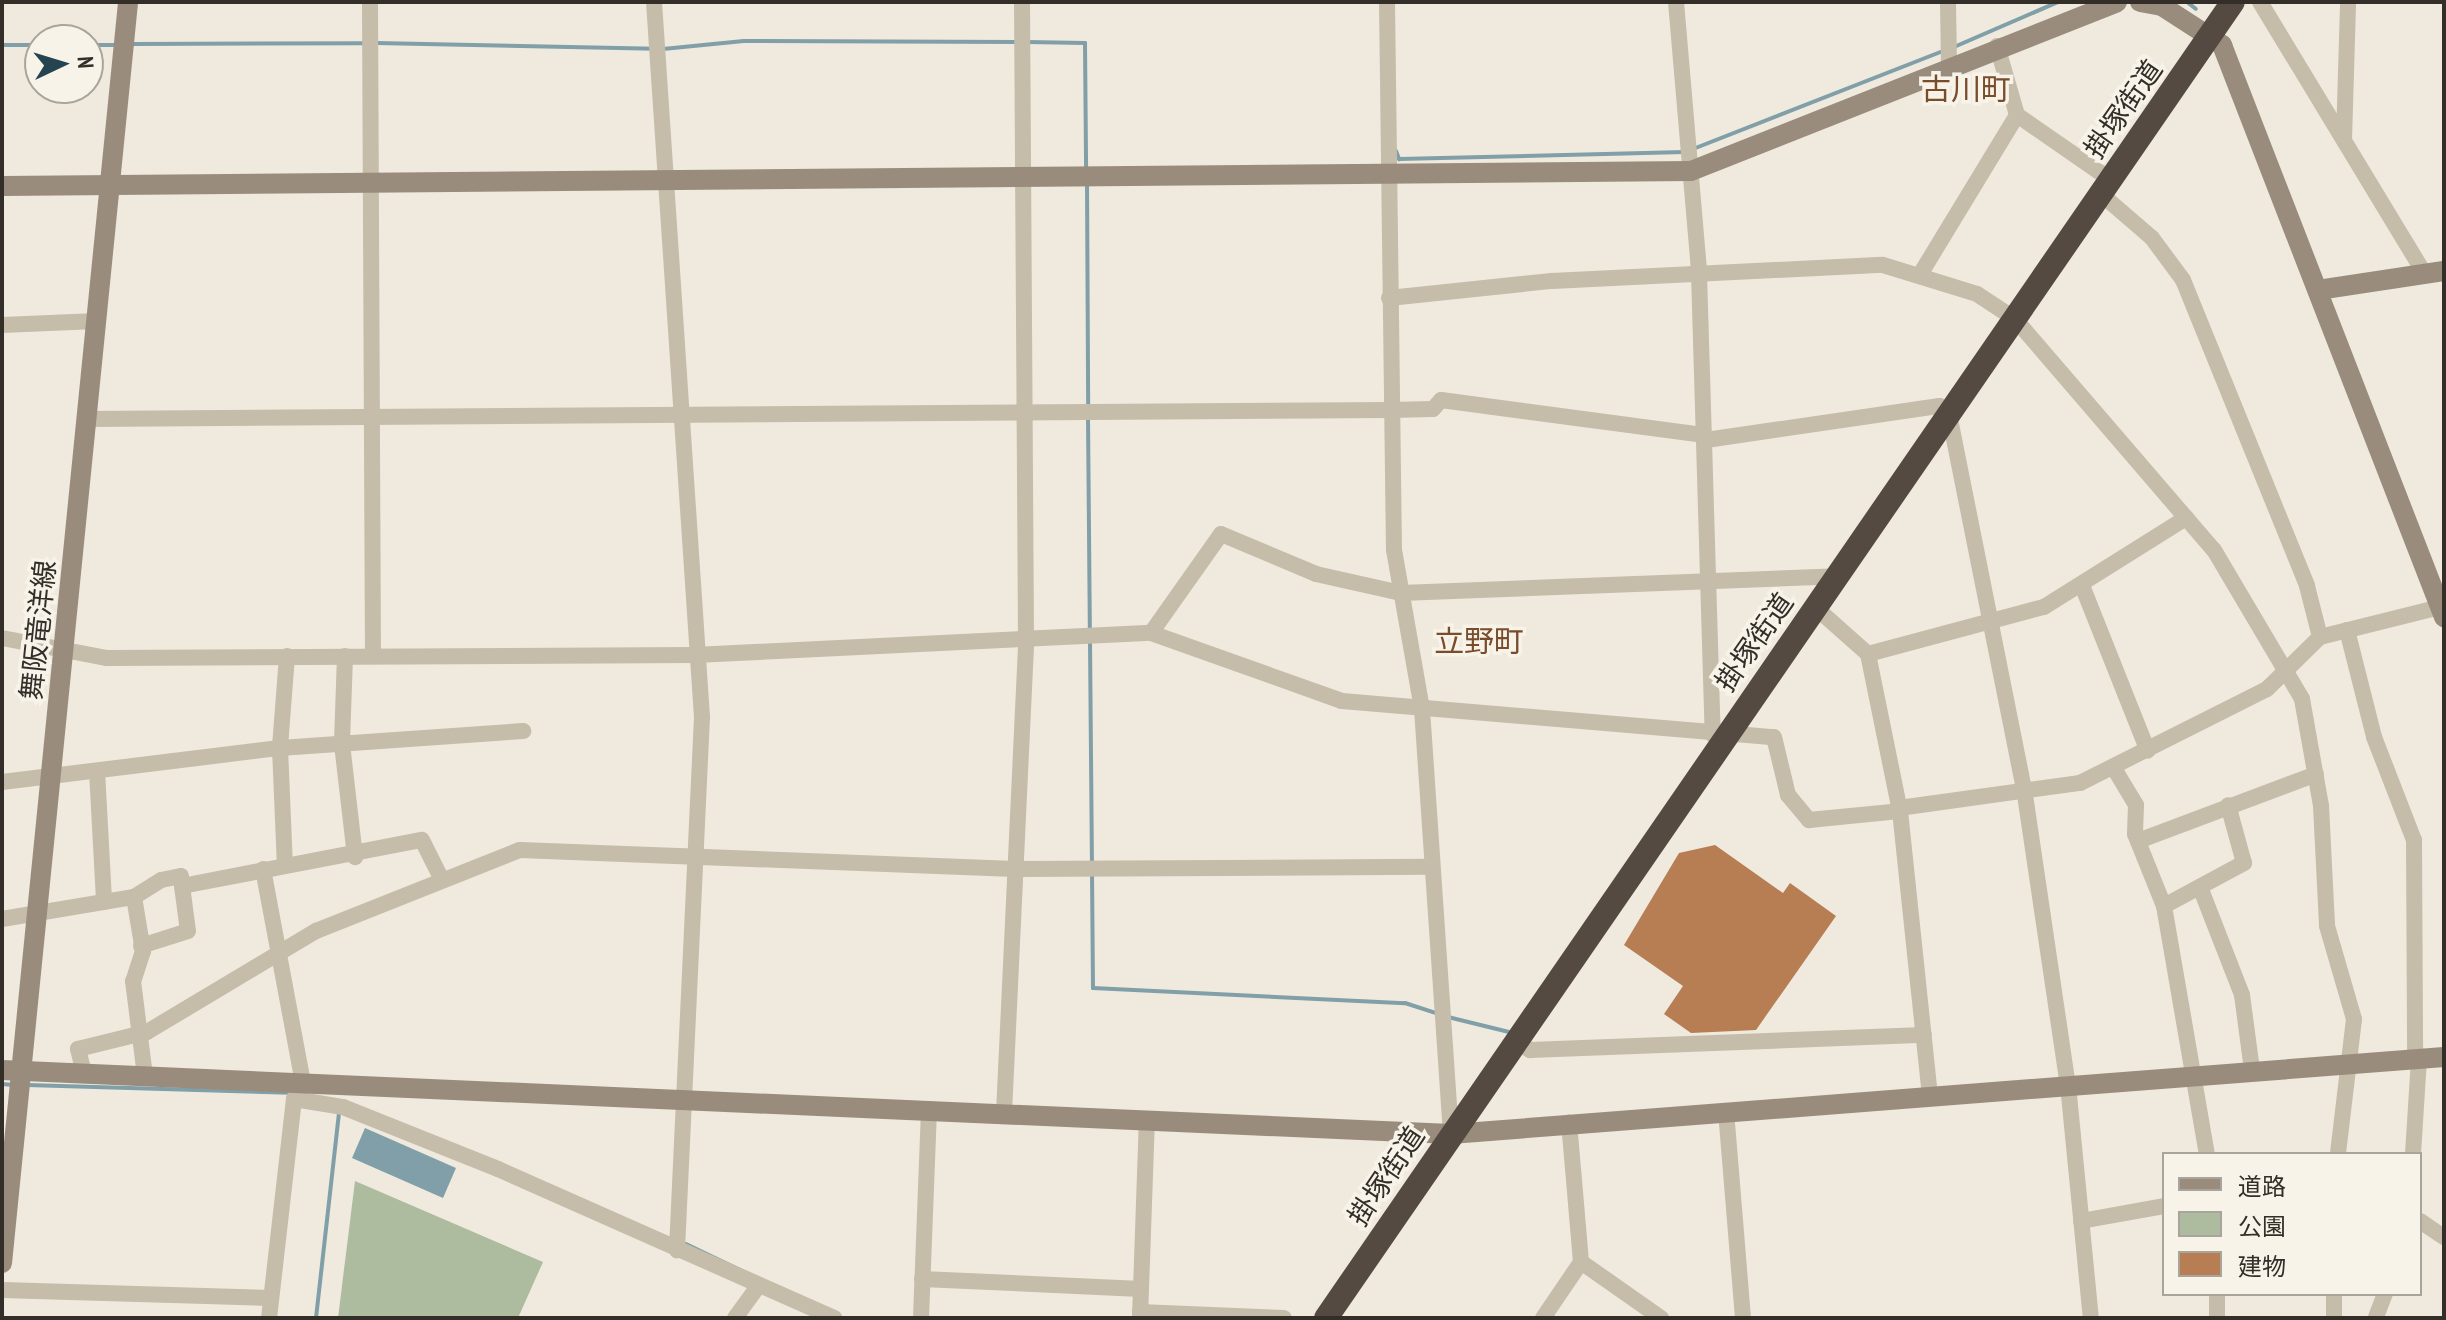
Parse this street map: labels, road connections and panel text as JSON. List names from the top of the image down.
{
  "streets": {
    "highway": ["掛塚街道"],
    "street": ["舞阪竜洋線"]
  },
  "districts": ["古川町", "立野町"],
  "legend": ["道路", "公園", "建物"],
  "north": "right"
}
